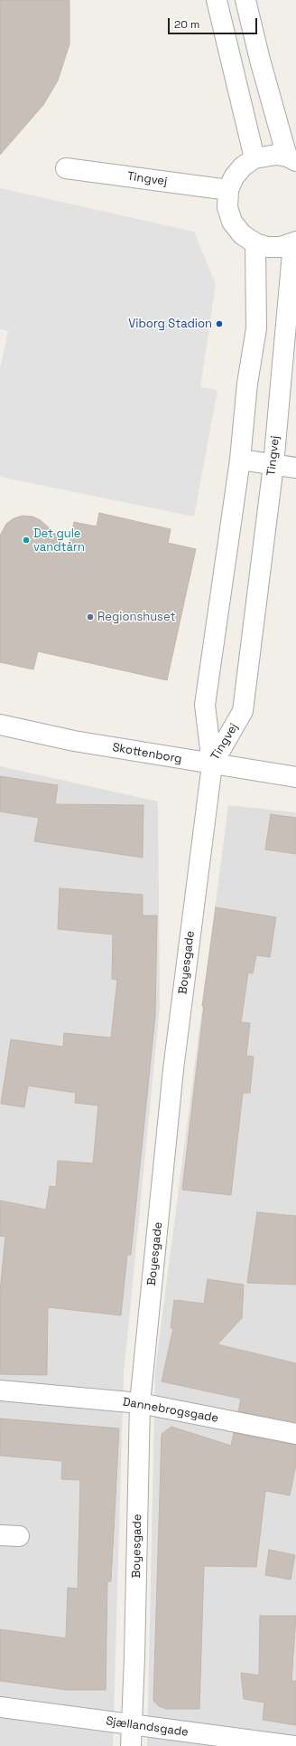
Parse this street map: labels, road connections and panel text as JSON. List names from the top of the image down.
{
  "streets": {
    "street": [
      "Tingvej",
      "Skottenborg",
      "Boyesgade",
      "Dannebrogsgade",
      "Sjællandsgade"
    ]
  },
  "crossings": [
    ["Tingvej", "Skottenborg"],
    ["Tingvej", "Boyesgade"],
    ["Skottenborg", "Boyesgade"],
    ["Boyesgade", "Dannebrogsgade"],
    ["Boyesgade", "Sjællandsgade"]
  ],
  "places": ["Viborg Stadion", "Det gule vandtårn", "Regionshuset"],
  "scale_bar": "20 m"
}
